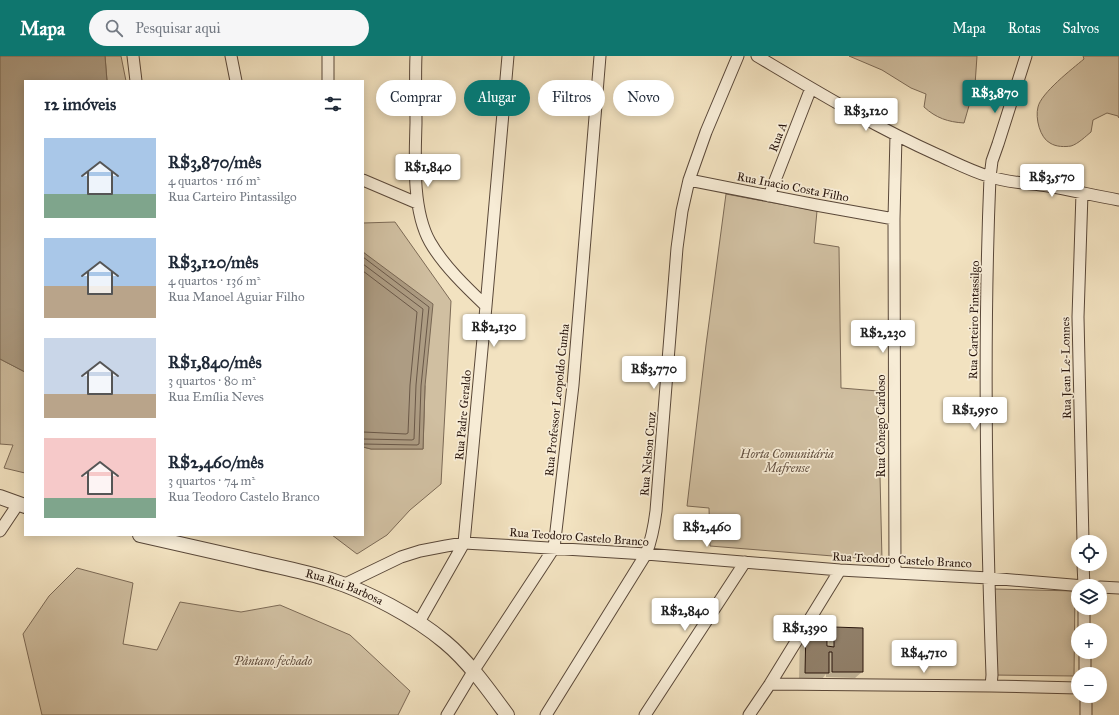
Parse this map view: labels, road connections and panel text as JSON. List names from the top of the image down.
{
  "streets": {
    "street": [
      "Rua A",
      "Rua Inacio Costa Filho",
      "Rua Carteiro Pintassilgo",
      "Rua Jean Le-Lonnes",
      "Rua Professor Leopoldo Cunha",
      "Rua Padre Geraldo",
      "Rua Cônego Cardoso",
      "Rua Nelson Cruz",
      "Rua Teodoro Castelo Branco",
      "Rua Rui Barbosa"
    ]
  },
  "crossings": [
    ["Rua A", "Rua Inacio Costa Filho"],
    ["Rua Inacio Costa Filho", "Rua Cônego Cardoso"],
    ["Rua Inacio Costa Filho", "Rua Nelson Cruz"],
    ["Rua Carteiro Pintassilgo", "Rua Teodoro Castelo Branco"],
    ["Rua Professor Leopoldo Cunha", "Rua Teodoro Castelo Branco"],
    ["Rua Professor Leopoldo Cunha", "Rua Rui Barbosa"],
    ["Rua Padre Geraldo", "Rua Teodoro Castelo Branco"],
    ["Rua Padre Geraldo", "Rua Rui Barbosa"],
    ["Rua Cônego Cardoso", "Rua Teodoro Castelo Branco"],
    ["Rua Nelson Cruz", "Rua Teodoro Castelo Branco"],
    ["Rua Teodoro Castelo Branco", "Rua Rui Barbosa"]
  ],
  "parks": ["Horta Comunitária Mafrense", "Pântano fechado"],
  "page": {
    "header": "Mapa",
    "search": "Pesquisar aqui",
    "nav": ["Mapa", "Rotas", "Salvos"],
    "price": [
      "R$3,870",
      "R$3,120",
      "R$1,840",
      "R$3,570",
      "R$2,130",
      "R$2,230",
      "R$3,770",
      "R$1,950",
      "R$2,460",
      "R$2,840",
      "R$1,390",
      "R$4,710"
    ],
    "chip": [
      "Comprar",
      "Alugar",
      "Filtros",
      "Novo"
    ],
    "heading": "12 imóveis",
    "list": [
      {
        "name": "R$3,870/mês",
        "note": "4 quartos · 116 m² · Rua Carteiro Pintassilgo"
      },
      {
        "name": "R$3,120/mês",
        "note": "4 quartos · 136 m² · Rua Manoel Aguiar Filho"
      },
      {
        "name": "R$1,840/mês",
        "note": "3 quartos · 80 m² · Rua Emília Neves"
      },
      {
        "name": "R$2,460/mês",
        "note": "3 quartos · 74 m² · Rua Teodoro Castelo Branco"
      }
    ],
    "map_buttons": ["+", "−"]
  }
}
